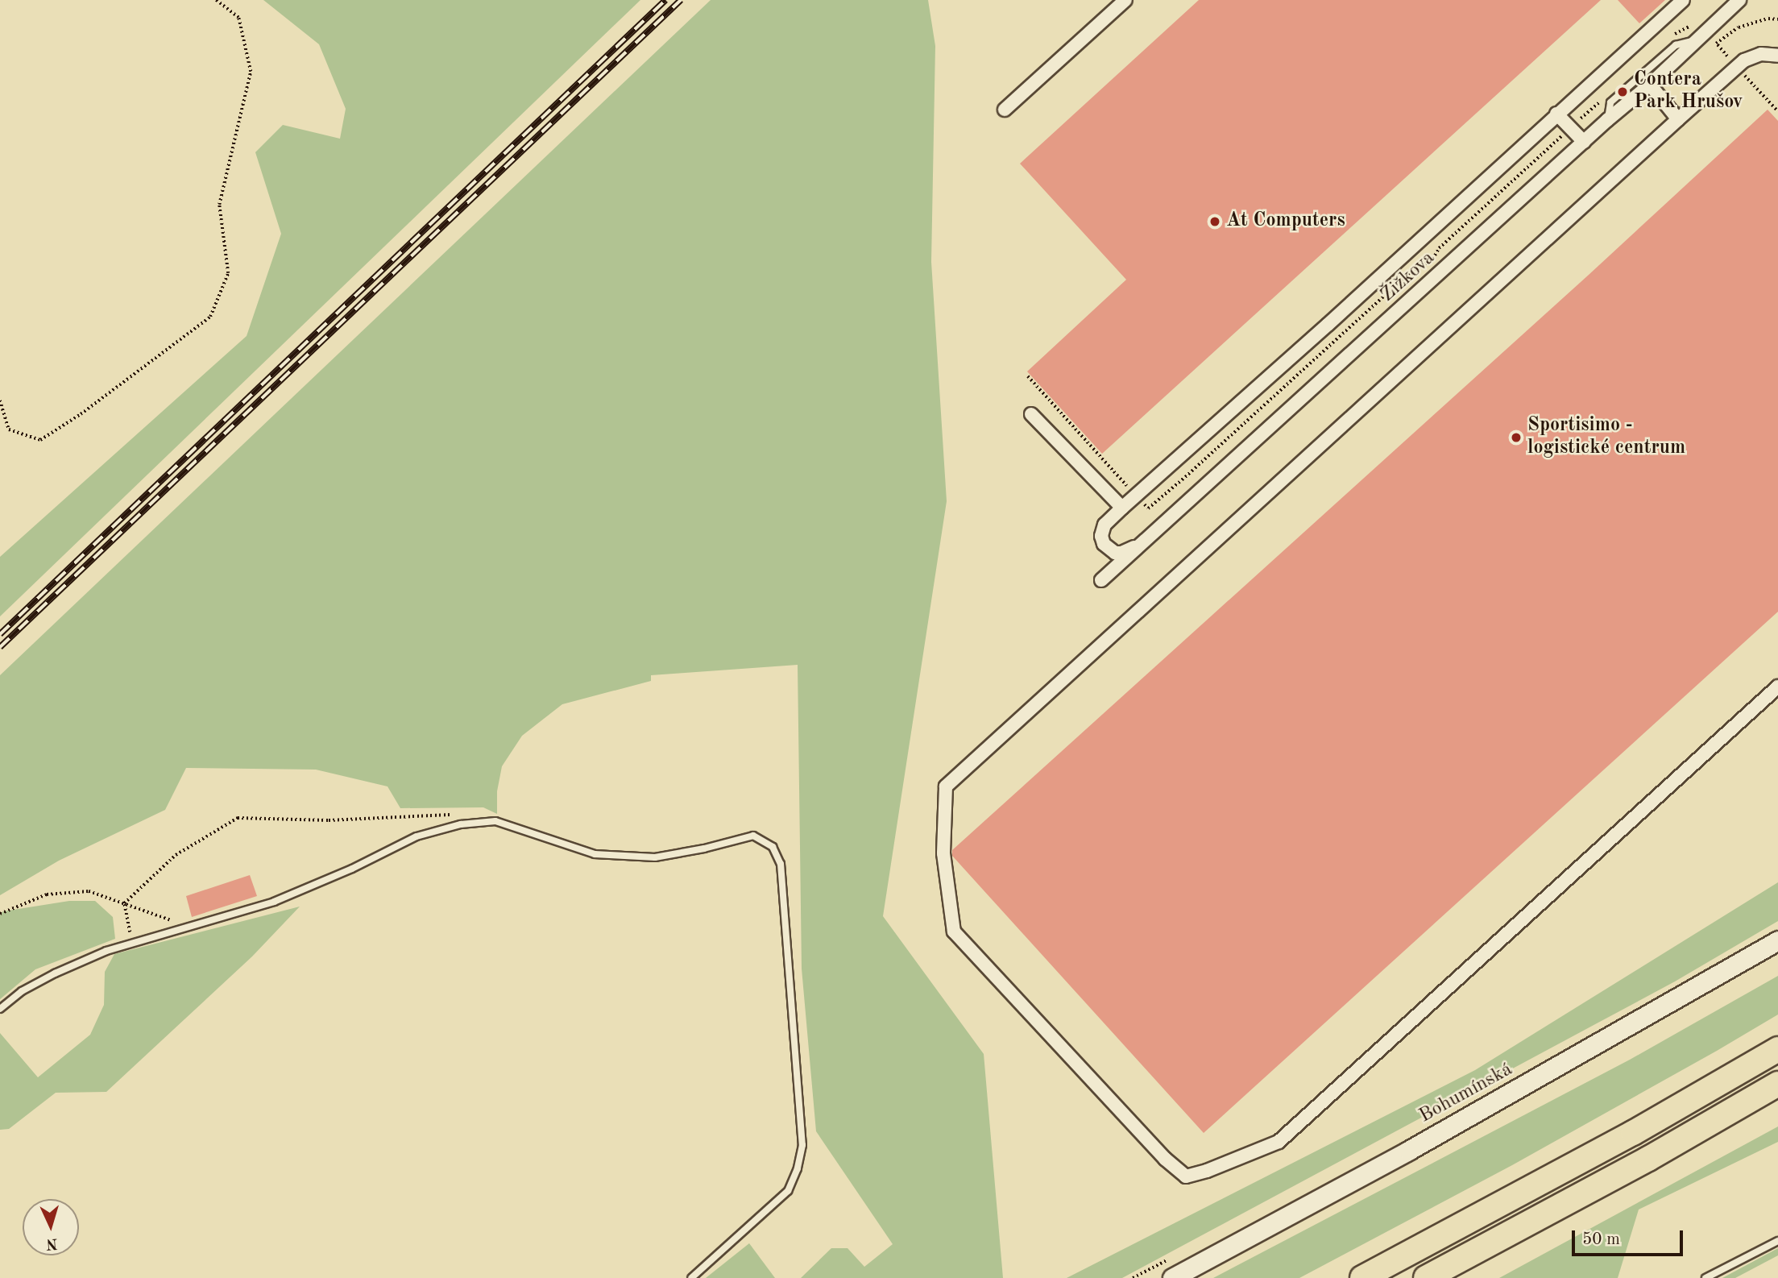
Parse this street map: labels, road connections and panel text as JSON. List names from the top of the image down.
{
  "streets": {
    "main road": ["Bohumínská"],
    "street": ["Žižkova"]
  },
  "places": ["Contera Park Hrušov", "At Computers", "Sportisimo - logistické centrum"],
  "scale_bar": "50 m",
  "north": "bottom"
}
